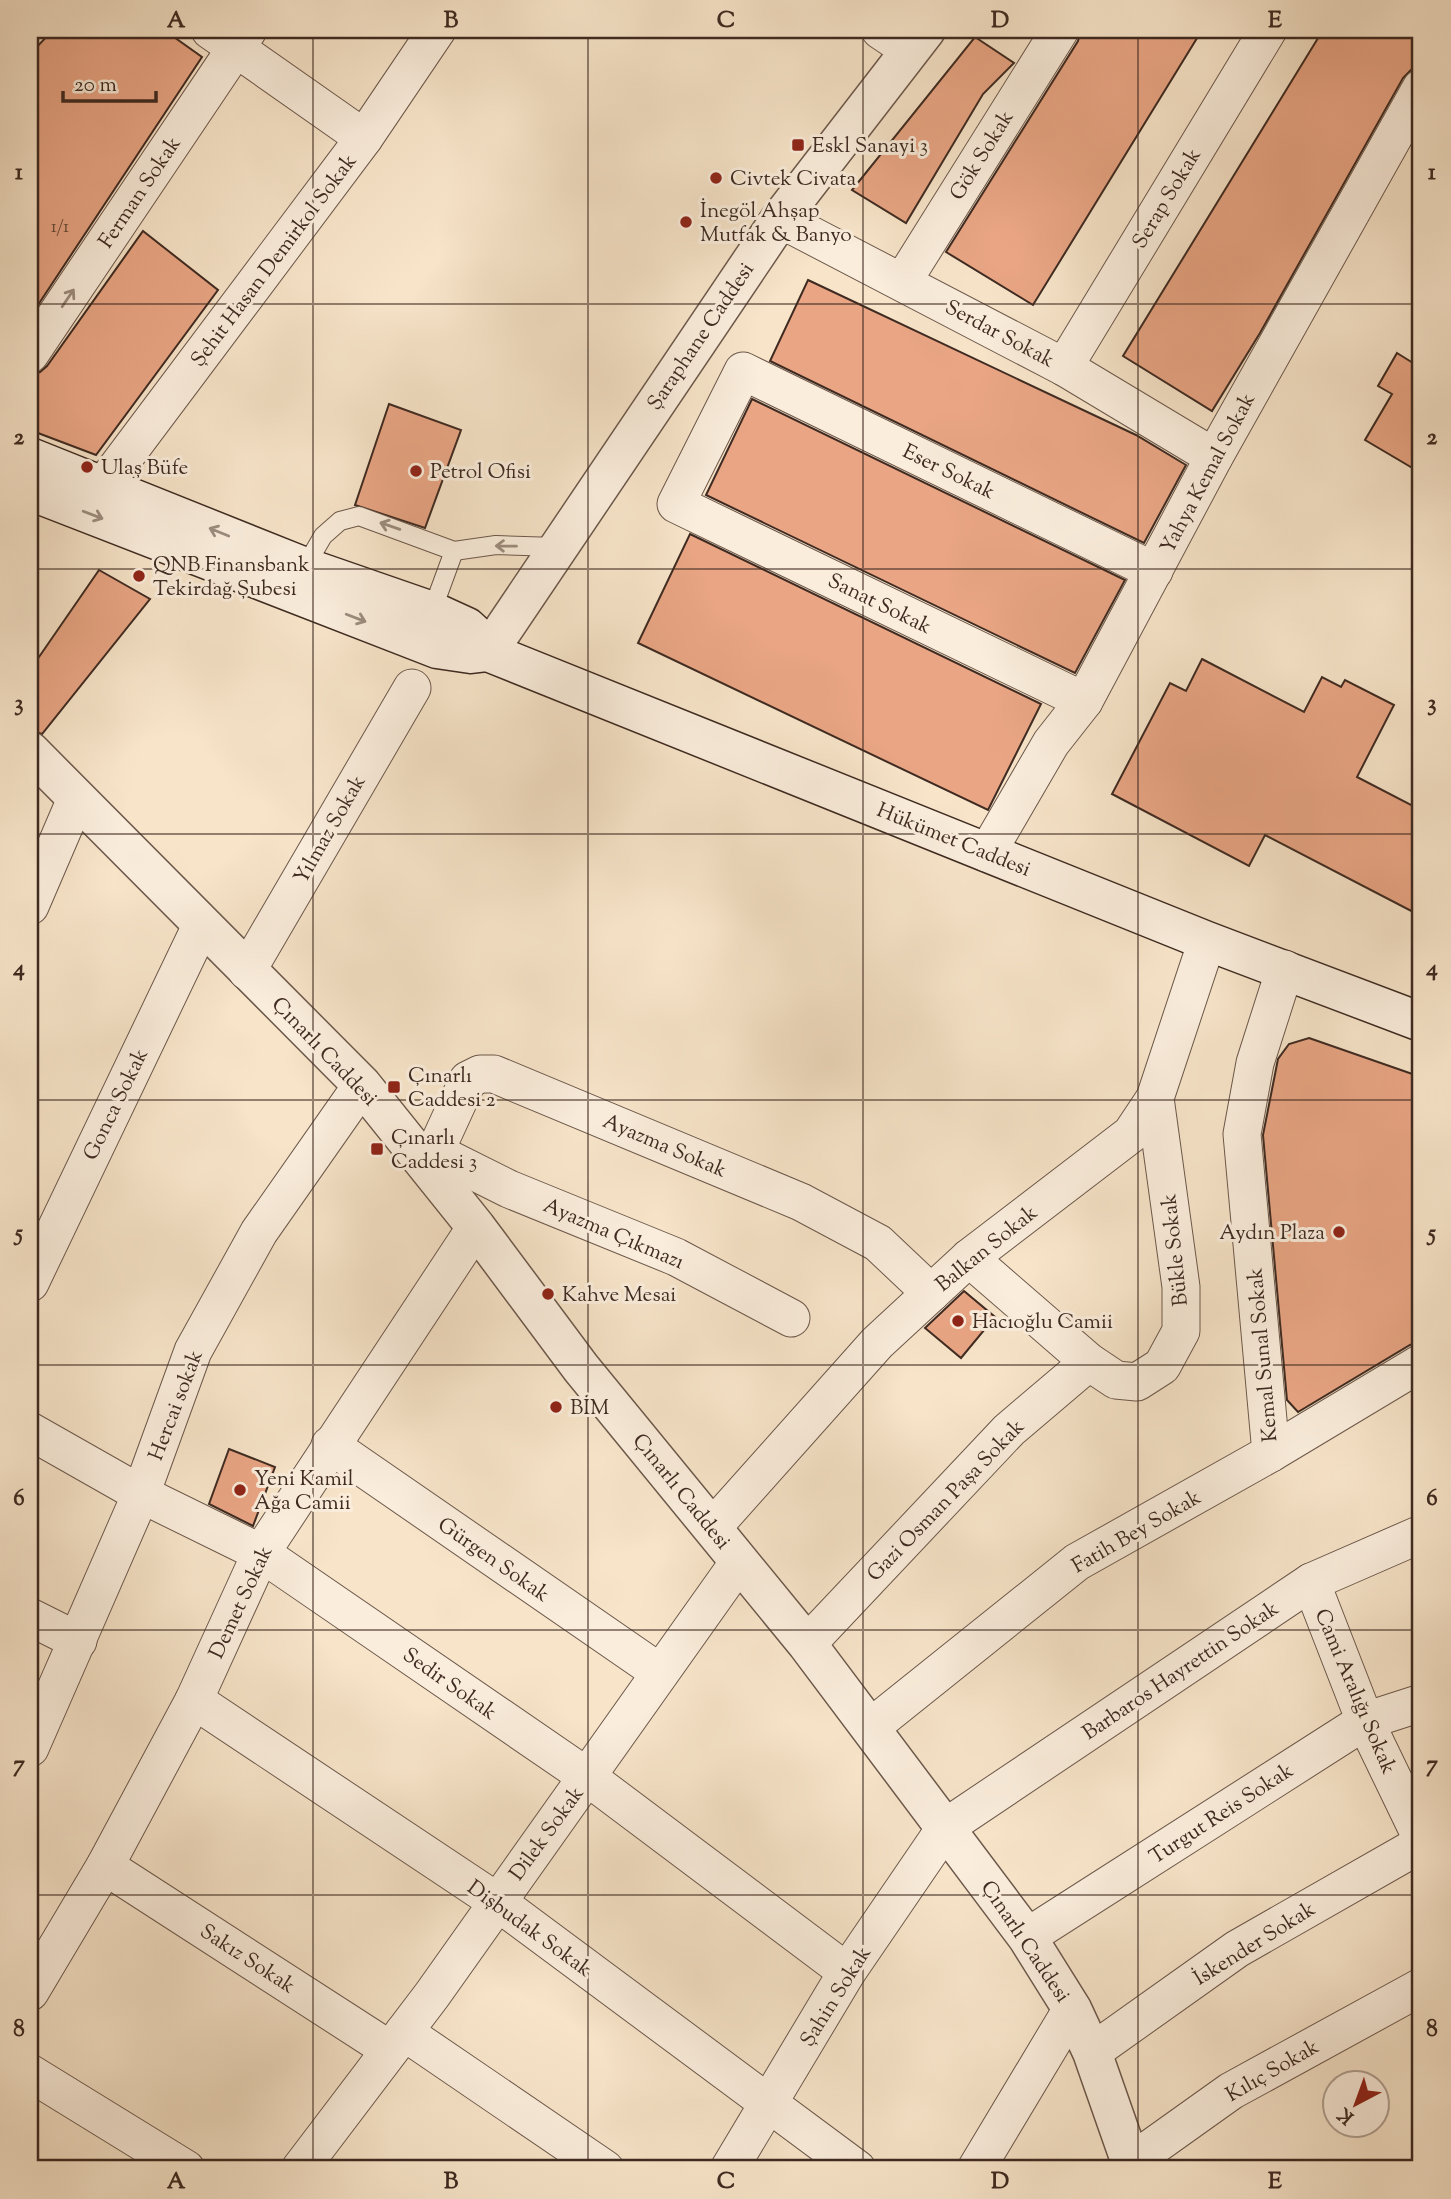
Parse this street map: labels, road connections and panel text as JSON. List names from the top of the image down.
{
  "streets": {
    "street": [
      "Gök Sokak",
      "Ferman Sokak",
      "Serap Sokak",
      "Şehit Hasan Demirkol Sokak",
      "Serdar Sokak",
      "Şaraphane Caddesi",
      "Eser Sokak",
      "Yahya Kemal Sokak",
      "Sanat Sokak",
      "Yılmaz Sokak",
      "Hükümet Caddesi",
      "Çınarlı Caddesi",
      "Gonca Sokak",
      "Ayazma Sokak",
      "Ayazma Çıkmazı",
      "Balkan Sokak",
      "Bükle Sokak",
      "Kemal Sunal Sokak",
      "Hercai sokak",
      "Gazi Osman Paşa Sokak",
      "Fatih Bey Sokak",
      "Gürgen Sokak",
      "Demet Sokak",
      "Barbaros Hayrettin Sokak",
      "Sedir Sokak",
      "Cami Aralığı Sokak",
      "Turgut Reis Sokak",
      "Dilek Sokak",
      "Dişbudak Sokak",
      "İskender Sokak",
      "Sakız Sokak",
      "Şahin Sokak",
      "Kılıç Sokak"
    ]
  },
  "crossings": [
    ["Gök Sokak", "Serdar Sokak"],
    ["Serap Sokak", "Serdar Sokak"],
    ["Şehit Hasan Demirkol Sokak", "Hükümet Caddesi"],
    ["Serdar Sokak", "Şaraphane Caddesi"],
    ["Serdar Sokak", "Yahya Kemal Sokak"],
    ["Şaraphane Caddesi", "Hükümet Caddesi"],
    ["Eser Sokak", "Yahya Kemal Sokak"],
    ["Eser Sokak", "Sanat Sokak"],
    ["Yahya Kemal Sokak", "Sanat Sokak"],
    ["Yahya Kemal Sokak", "Hükümet Caddesi"],
    ["Yılmaz Sokak", "Çınarlı Caddesi"],
    ["Hükümet Caddesi", "Balkan Sokak"],
    ["Hükümet Caddesi", "Kemal Sunal Sokak"],
    ["Çınarlı Caddesi", "Gonca Sokak"],
    ["Çınarlı Caddesi", "Ayazma Sokak"],
    ["Çınarlı Caddesi", "Ayazma Çıkmazı"],
    ["Çınarlı Caddesi", "Balkan Sokak"],
    ["Çınarlı Caddesi", "Hercai sokak"],
    ["Çınarlı Caddesi", "Gazi Osman Paşa Sokak"],
    ["Çınarlı Caddesi", "Fatih Bey Sokak"],
    ["Çınarlı Caddesi", "Demet Sokak"],
    ["Çınarlı Caddesi", "Barbaros Hayrettin Sokak"],
    ["Çınarlı Caddesi", "Turgut Reis Sokak"],
    ["Çınarlı Caddesi", "Dilek Sokak"],
    ["Çınarlı Caddesi", "İskender Sokak"],
    ["Çınarlı Caddesi", "Şahin Sokak"],
    ["Çınarlı Caddesi", "Kılıç Sokak"],
    ["Ayazma Sokak", "Ayazma Çıkmazı"],
    ["Ayazma Sokak", "Balkan Sokak"],
    ["Balkan Sokak", "Bükle Sokak"],
    ["Bükle Sokak", "Gazi Osman Paşa Sokak"],
    ["Kemal Sunal Sokak", "Fatih Bey Sokak"],
    ["Hercai sokak", "Sedir Sokak"],
    ["Gürgen Sokak", "Demet Sokak"],
    ["Gürgen Sokak", "Dilek Sokak"],
    ["Demet Sokak", "Sedir Sokak"],
    ["Demet Sokak", "Dişbudak Sokak"],
    ["Demet Sokak", "Sakız Sokak"],
    ["Barbaros Hayrettin Sokak", "Cami Aralığı Sokak"],
    ["Barbaros Hayrettin Sokak", "Şahin Sokak"],
    ["Sedir Sokak", "Dilek Sokak"],
    ["Sedir Sokak", "Şahin Sokak"],
    ["Cami Aralığı Sokak", "Turgut Reis Sokak"],
    ["Dilek Sokak", "Dişbudak Sokak"],
    ["Dilek Sokak", "Sakız Sokak"],
    ["Dişbudak Sokak", "Şahin Sokak"]
  ],
  "one_way": ["Ferman Sokak"],
  "places": {
    "transit": ["Eskl Sanayi 3", "Çınarlı Caddesi 2", "Çınarlı Caddesi 3"],
    "other": [
      "Civtek Civata",
      "İnegöl Ahşap Mutfak & Banyo",
      "Ulaş Büfe",
      "Petrol Ofisi",
      "QNB Finansbank Tekirdağ Şubesi",
      "Aydın Plaza",
      "Kahve Mesai",
      "Hacıoğlu Camii",
      "BİM",
      "Yeni Kamil Ağa Camii"
    ]
  },
  "house_numbers": ["1/1"],
  "scale_bar": "20 m",
  "north": "bottom left",
  "grid": {
    "columns": [
      "A",
      "B",
      "C",
      "D",
      "E"
    ],
    "rows": [
      "1",
      "2",
      "3",
      "4",
      "5",
      "6",
      "7",
      "8"
    ]
  }
}
